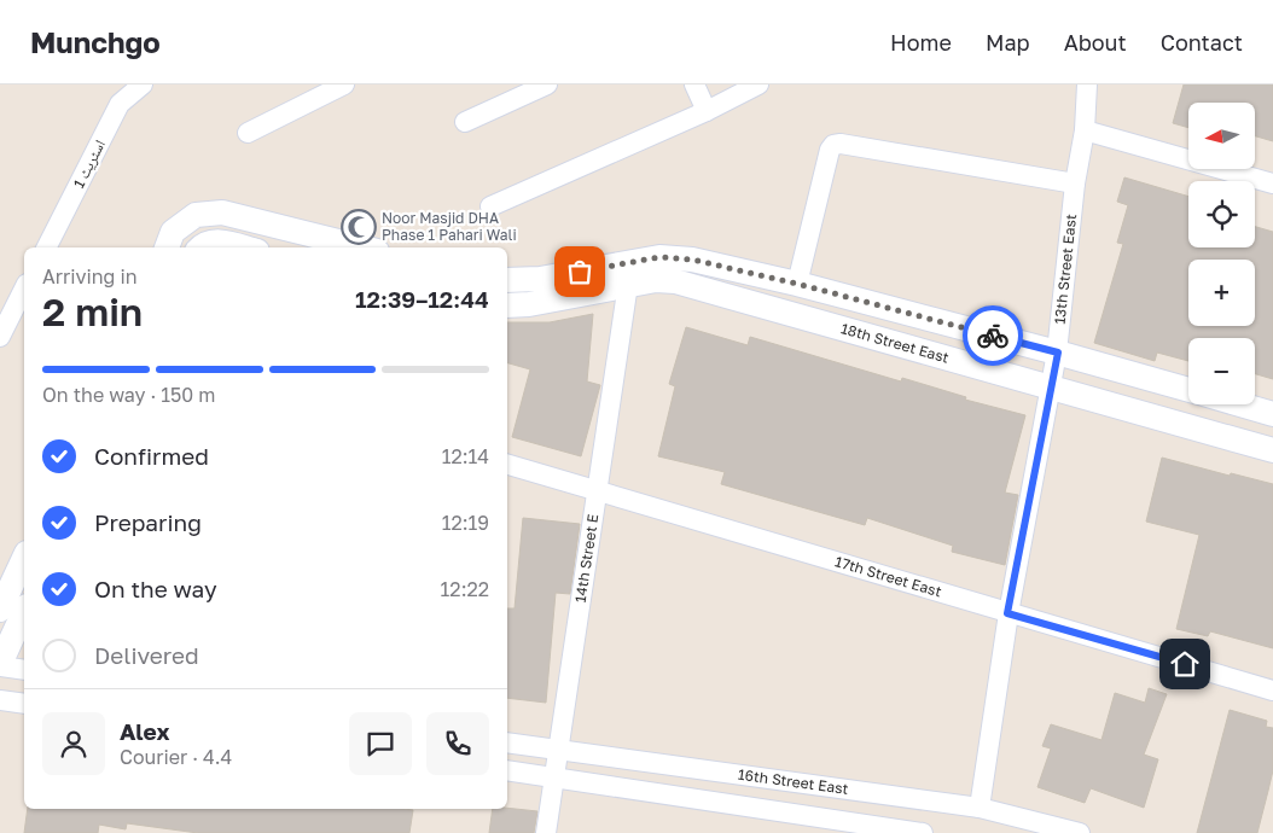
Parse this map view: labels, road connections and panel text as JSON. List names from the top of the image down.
{
  "streets": {
    "street": [
      "اسٹریٹ 1",
      "13th Street East",
      "18th Street East",
      "14th Street E",
      "17th Street East",
      "16th Street East"
    ]
  },
  "crossings": [
    ["13th Street East", "18th Street East"],
    ["13th Street East", "17th Street East"],
    ["13th Street East", "16th Street East"],
    ["14th Street E", "17th Street East"],
    ["14th Street E", "16th Street East"]
  ],
  "places": {
    "mosque": ["Noor Masjid DHA Phase 1 Pahari Wali"]
  },
  "north": "left",
  "page": {
    "header": "Munchgo",
    "nav": [
      "Home",
      "Map",
      "About",
      "Contact"
    ],
    "map_buttons": ["+", "−"],
    "heading": ["2 min", "Arriving in", "12:39–12:44"],
    "panel": ["Alex", "Courier · 4.4"],
    "bar": "On the way · 150 m",
    "list": [
      ["Confirmed", "12:14"],
      ["Preparing", "12:19"],
      ["On the way", "12:22"],
      "Delivered"
    ]
  }
}
